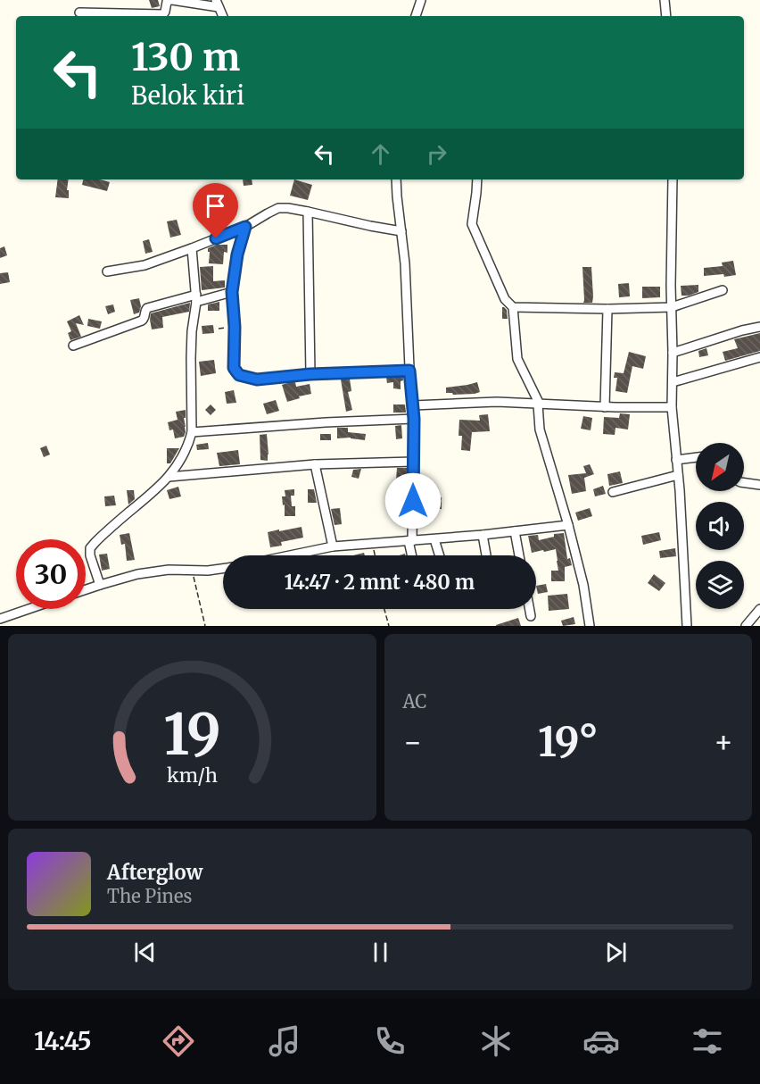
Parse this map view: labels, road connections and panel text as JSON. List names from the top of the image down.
{
  "north": "bottom left",
  "page": {
    "turn": ["130 m", "Belok kiri"],
    "limit": "30",
    "trip": "14:47 · 2 mnt · 480 m",
    "tile": "AC",
    "heat": ["−", "19°", "+"],
    "song": ["Afterglow", "The Pines"],
    "tabs": "14:45",
    "gauge": ["19", "km/h"]
  }
}
